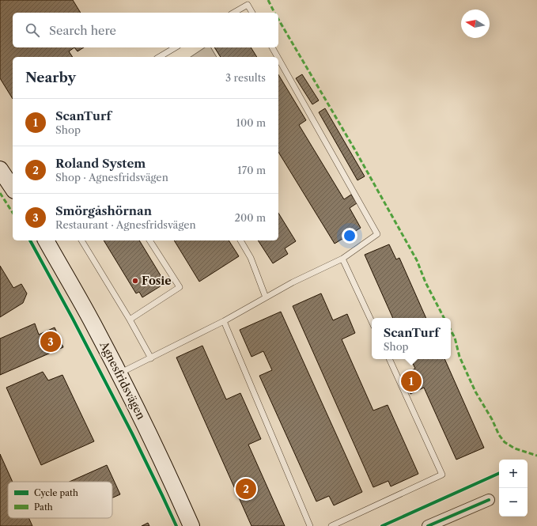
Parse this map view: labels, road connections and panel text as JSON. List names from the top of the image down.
{
  "streets": {
    "main road": ["Agnesfridsvägen"]
  },
  "places": ["Fosie"],
  "legend": ["Cycle path", "Path"],
  "north": "left",
  "page": {
    "search": "Search here",
    "heading": ["Nearby", "3 results"],
    "list": [
      {
        "mark": "1",
        "name": "ScanTurf",
        "note": "Shop",
        "value": "100 m"
      },
      {
        "mark": "2",
        "name": "Roland System",
        "note": "Shop · Agnesfridsvägen",
        "value": "170 m"
      },
      {
        "mark": "3",
        "name": "Smörgåshörnan",
        "note": "Restaurant · Agnesfridsvägen",
        "value": "200 m"
      }
    ],
    "popup": ["ScanTurf", "Shop"],
    "pins": ["3", "1", "2"],
    "map_buttons": ["+", "−"]
  }
}
